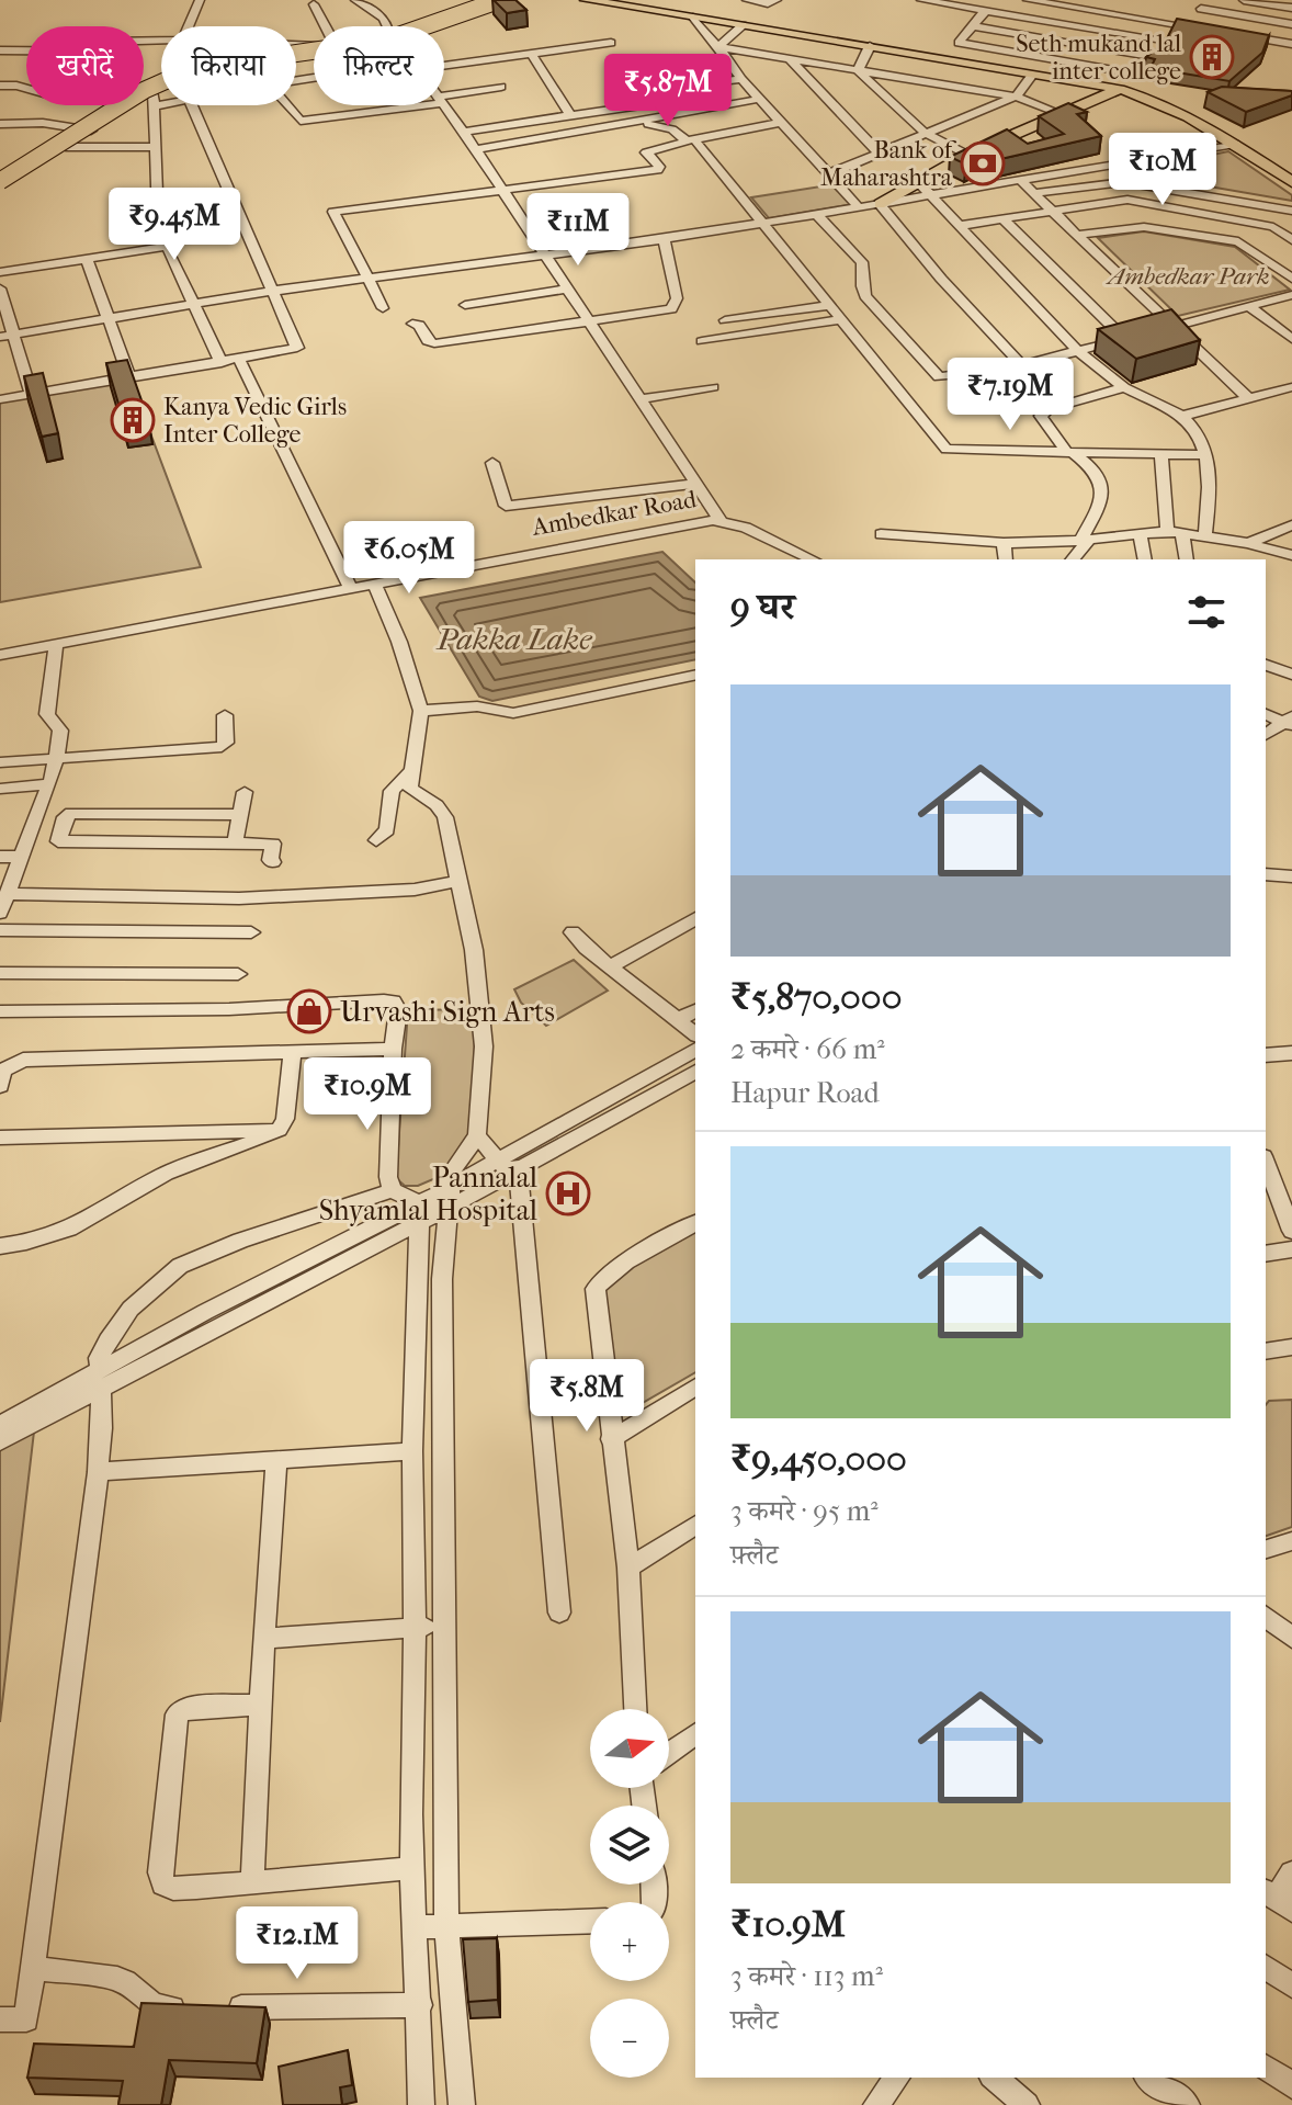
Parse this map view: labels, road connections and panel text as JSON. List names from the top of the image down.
{
  "streets": {
    "street": ["Ambedkar Road"]
  },
  "water": ["Pakka Lake"],
  "parks": ["Ambedkar Park"],
  "places": {
    "building": ["Seth mukand lal inter college", "Kanya Vedic Girls Inter College"],
    "bank": ["Bank of Maharashtra"],
    "shop": ["Urvashi Sign Arts"],
    "hospital": ["Pannalal Shyamlal Hospital"]
  },
  "north": "right",
  "page": {
    "chip": ["खरीदें", "किराया", "फ़िल्टर"],
    "price": [
      "₹5.87M",
      "₹10M",
      "₹9.45M",
      "₹11M",
      "₹7.19M",
      "₹6.05M",
      "₹10.9M",
      "₹5.8M",
      "₹12.1M"
    ],
    "heading": "9 घर",
    "list": [
      {
        "name": "₹5,870,000",
        "note": "2 कमरे · 66 m² · Hapur Road"
      },
      {
        "name": "₹9,450,000",
        "note": "3 कमरे · 95 m² · फ़्लैट"
      },
      {
        "name": "₹10.9M",
        "note": "3 कमरे · 113 m² · फ़्लैट"
      }
    ],
    "map_buttons": ["+", "−"]
  }
}
